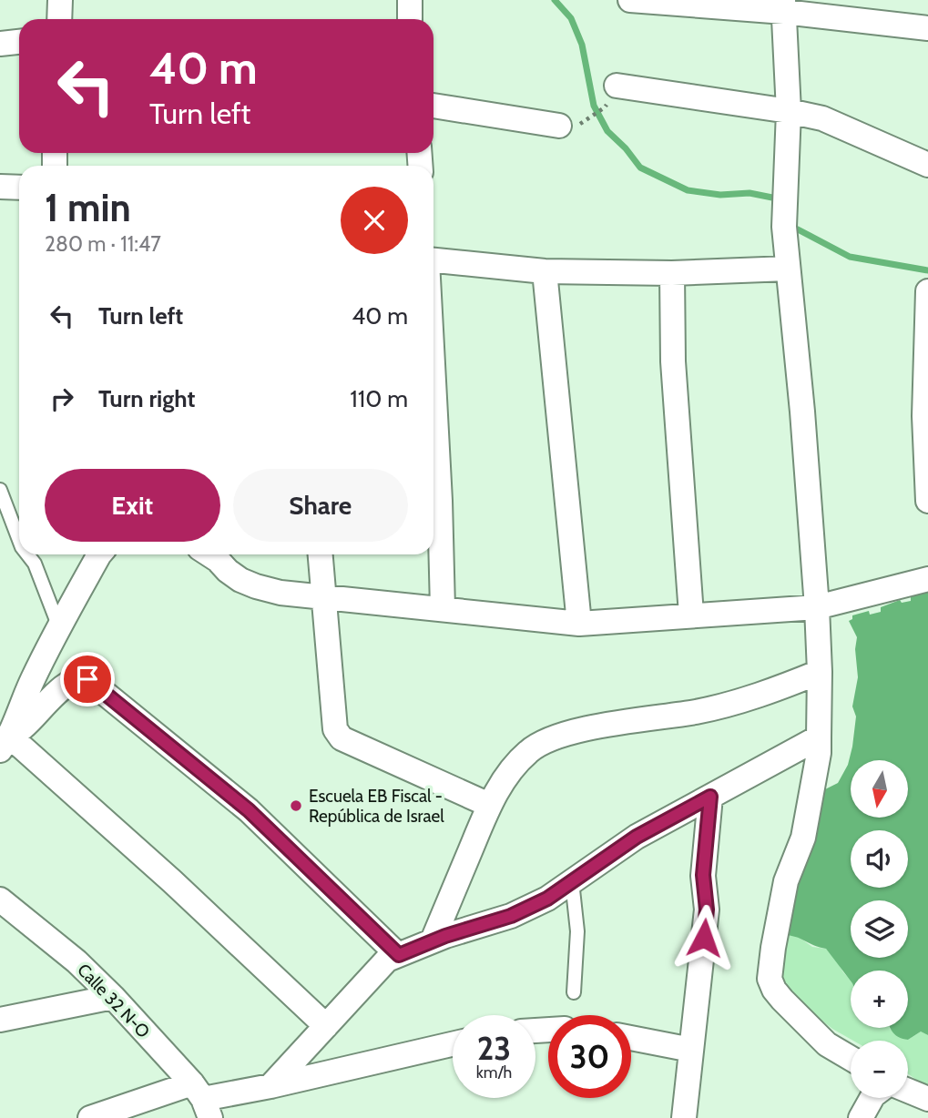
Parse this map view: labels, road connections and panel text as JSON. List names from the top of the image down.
{
  "streets": {
    "street": ["Calle 32 N-O"]
  },
  "places": ["Escuela EB Fiscal - República de Israel"],
  "north": "bottom",
  "page": {
    "turn": ["40 m", "Turn left"],
    "heading": ["1 min", "280 m · 11:47"],
    "list": [
      {
        "name": "Turn left",
        "value": "40 m"
      },
      {
        "name": "Turn right",
        "value": "110 m"
      }
    ],
    "buttons": ["Exit", "Share"],
    "map_buttons": ["+", "−"],
    "speed": "23 km/h",
    "limit": "30"
  }
}
